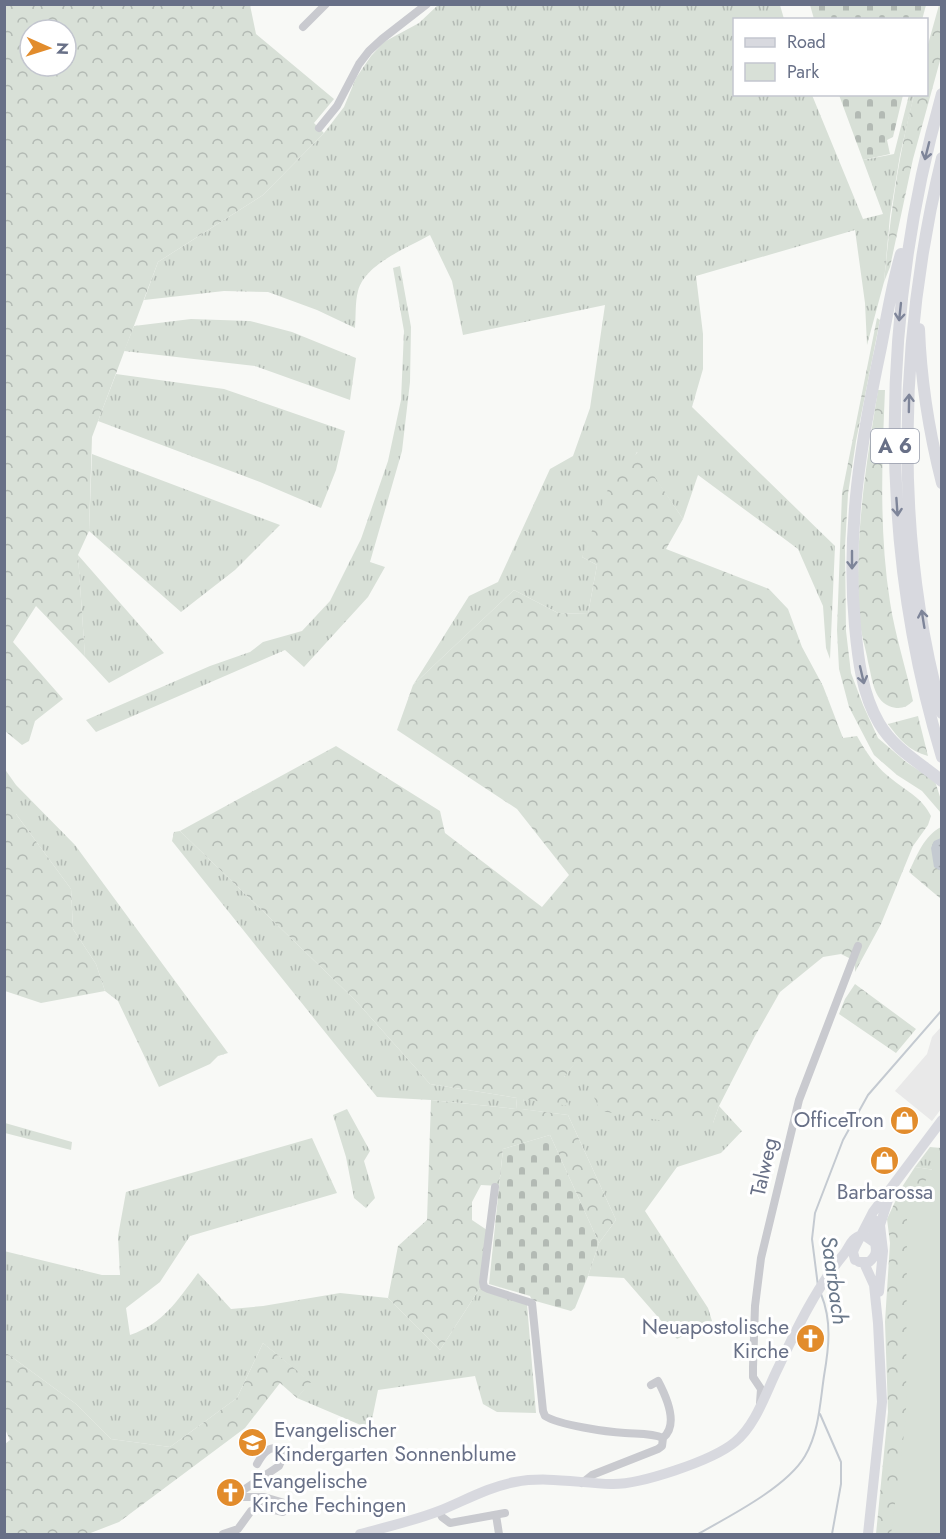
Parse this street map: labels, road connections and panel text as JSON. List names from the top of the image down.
{
  "streets": {
    "highway": ["A 6"],
    "street": ["Talweg"]
  },
  "water": ["Saarbach"],
  "places": {
    "shop": ["OfficeTron", "Barbarossa"],
    "church": ["Neuapostolische Kirche", "Evangelische Kirche Fechingen"],
    "school or university": ["Evangelischer Kindergarten Sonnenblume"]
  },
  "legend": ["Road", "Park"],
  "north": "right"
}
